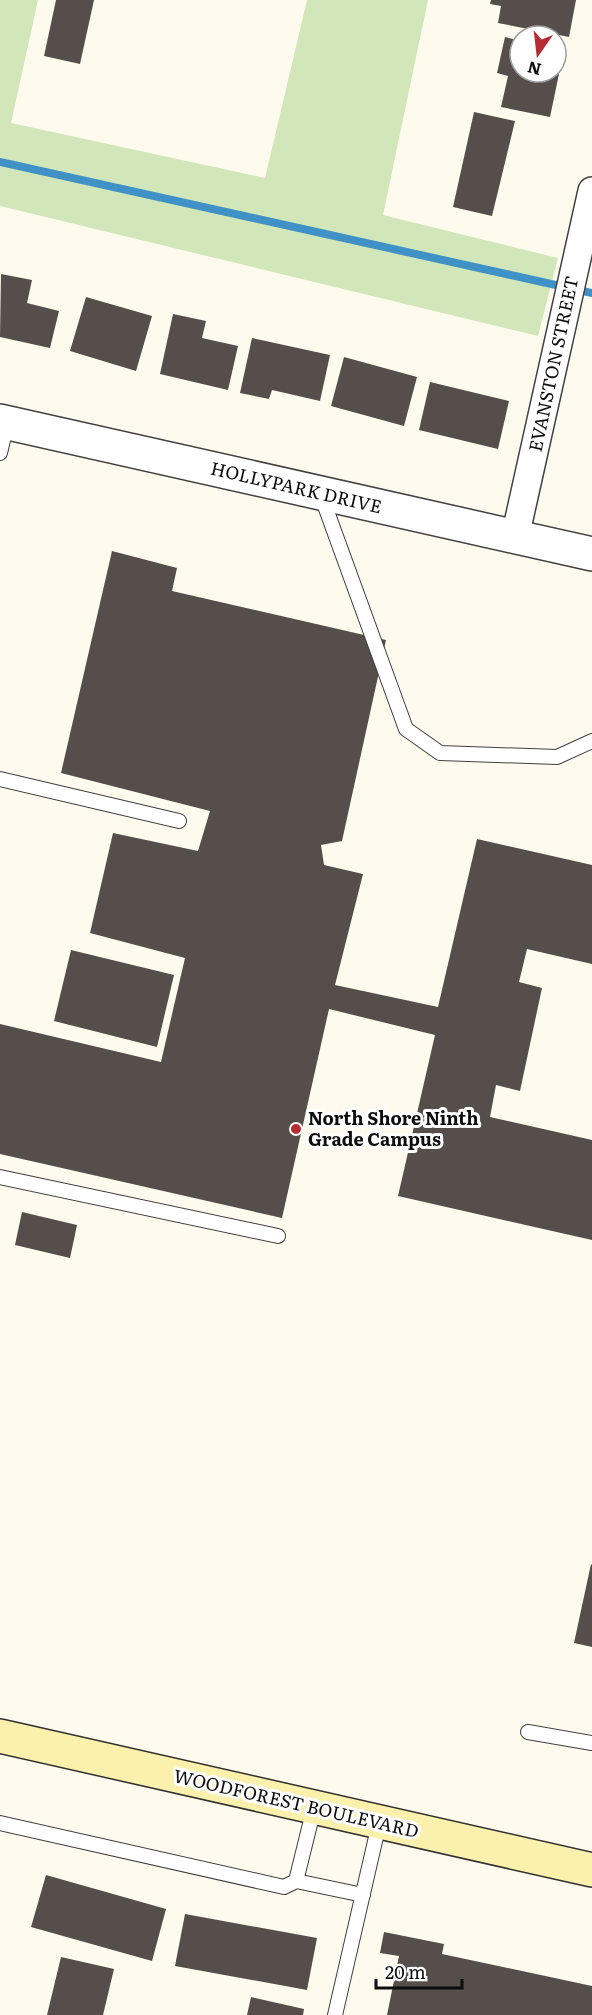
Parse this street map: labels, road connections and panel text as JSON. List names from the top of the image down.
{
  "streets": {
    "main road": ["WOODFOREST BOULEVARD"],
    "street": ["EVANSTON STREET", "HOLLYPARK DRIVE"]
  },
  "crossings": [
    ["EVANSTON STREET", "HOLLYPARK DRIVE"]
  ],
  "places": ["North Shore Ninth Grade Campus"],
  "scale_bar": "20 m",
  "north": "bottom"
}
